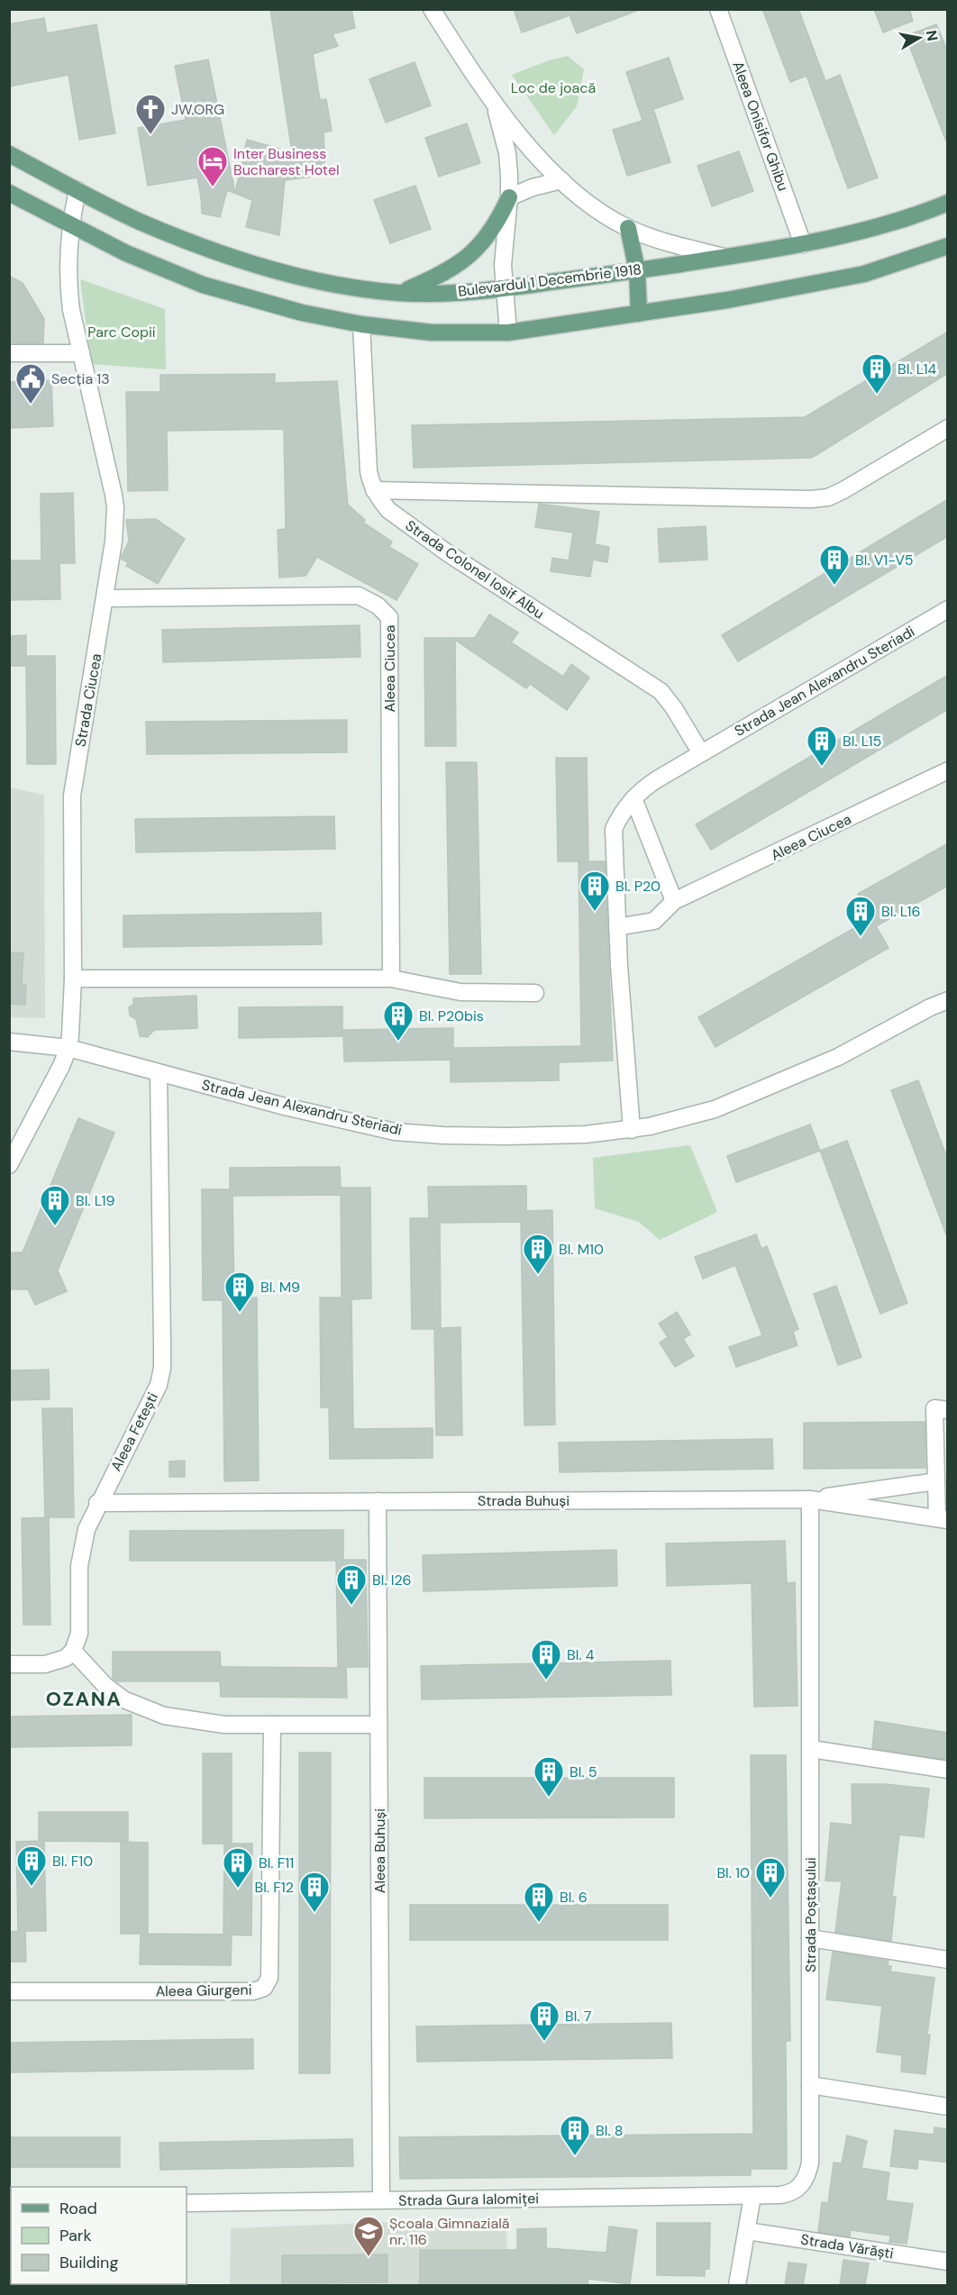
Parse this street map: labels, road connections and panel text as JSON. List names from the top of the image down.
{
  "streets": {
    "main road": ["Bulevardul 1 Decembrie 1918"],
    "street": [
      "Aleea Onisifor Ghibu",
      "Strada Colonel Iosif Albu",
      "Aleea Ciucea",
      "Strada Jean Alexandru Steriadi",
      "Strada Ciucea",
      "Aleea Fetești",
      "Strada Buhuși",
      "Aleea Buhuși",
      "Strada Poștașului",
      "Aleea Giurgeni",
      "Strada Gura Ialomiței",
      "Strada Vărăști"
    ]
  },
  "crossings": [
    ["Aleea Onisifor Ghibu", "Bulevardul 1 Decembrie 1918"],
    ["Bulevardul 1 Decembrie 1918", "Strada Ciucea"],
    ["Strada Colonel Iosif Albu", "Strada Jean Alexandru Steriadi"],
    ["Aleea Ciucea", "Strada Ciucea"],
    ["Strada Jean Alexandru Steriadi", "Strada Ciucea"],
    ["Strada Jean Alexandru Steriadi", "Aleea Fetești"],
    ["Aleea Fetești", "Strada Buhuși"],
    ["Strada Buhuși", "Aleea Buhuși"],
    ["Strada Buhuși", "Strada Poștașului"],
    ["Aleea Buhuși", "Strada Gura Ialomiței"],
    ["Strada Poștașului", "Strada Gura Ialomiței"]
  ],
  "districts": ["OZANA"],
  "parks": ["Loc de joacă", "Parc Copii"],
  "places": {
    "church": ["JW.ORG"],
    "hotel": ["Inter Business Bucharest Hotel"],
    "building": [
      "Bl. L14",
      "Bl. V1-V5",
      "Bl. L15",
      "Bl. P20",
      "Bl. L16",
      "Bl. P20bis",
      "Bl. L19",
      "Bl. M10",
      "Bl. M9",
      "Bl. I26",
      "Bl. 4",
      "Bl. 5",
      "Bl. F10",
      "Bl. F11",
      "Bl. 10",
      "Bl. F12",
      "Bl. 6",
      "Bl. 7",
      "Bl. 8"
    ],
    "public building": ["Secția 13"],
    "school or university": ["Școala Gimnazială nr. 116"]
  },
  "legend": ["Road", "Park", "Building"],
  "north": "right"
}
